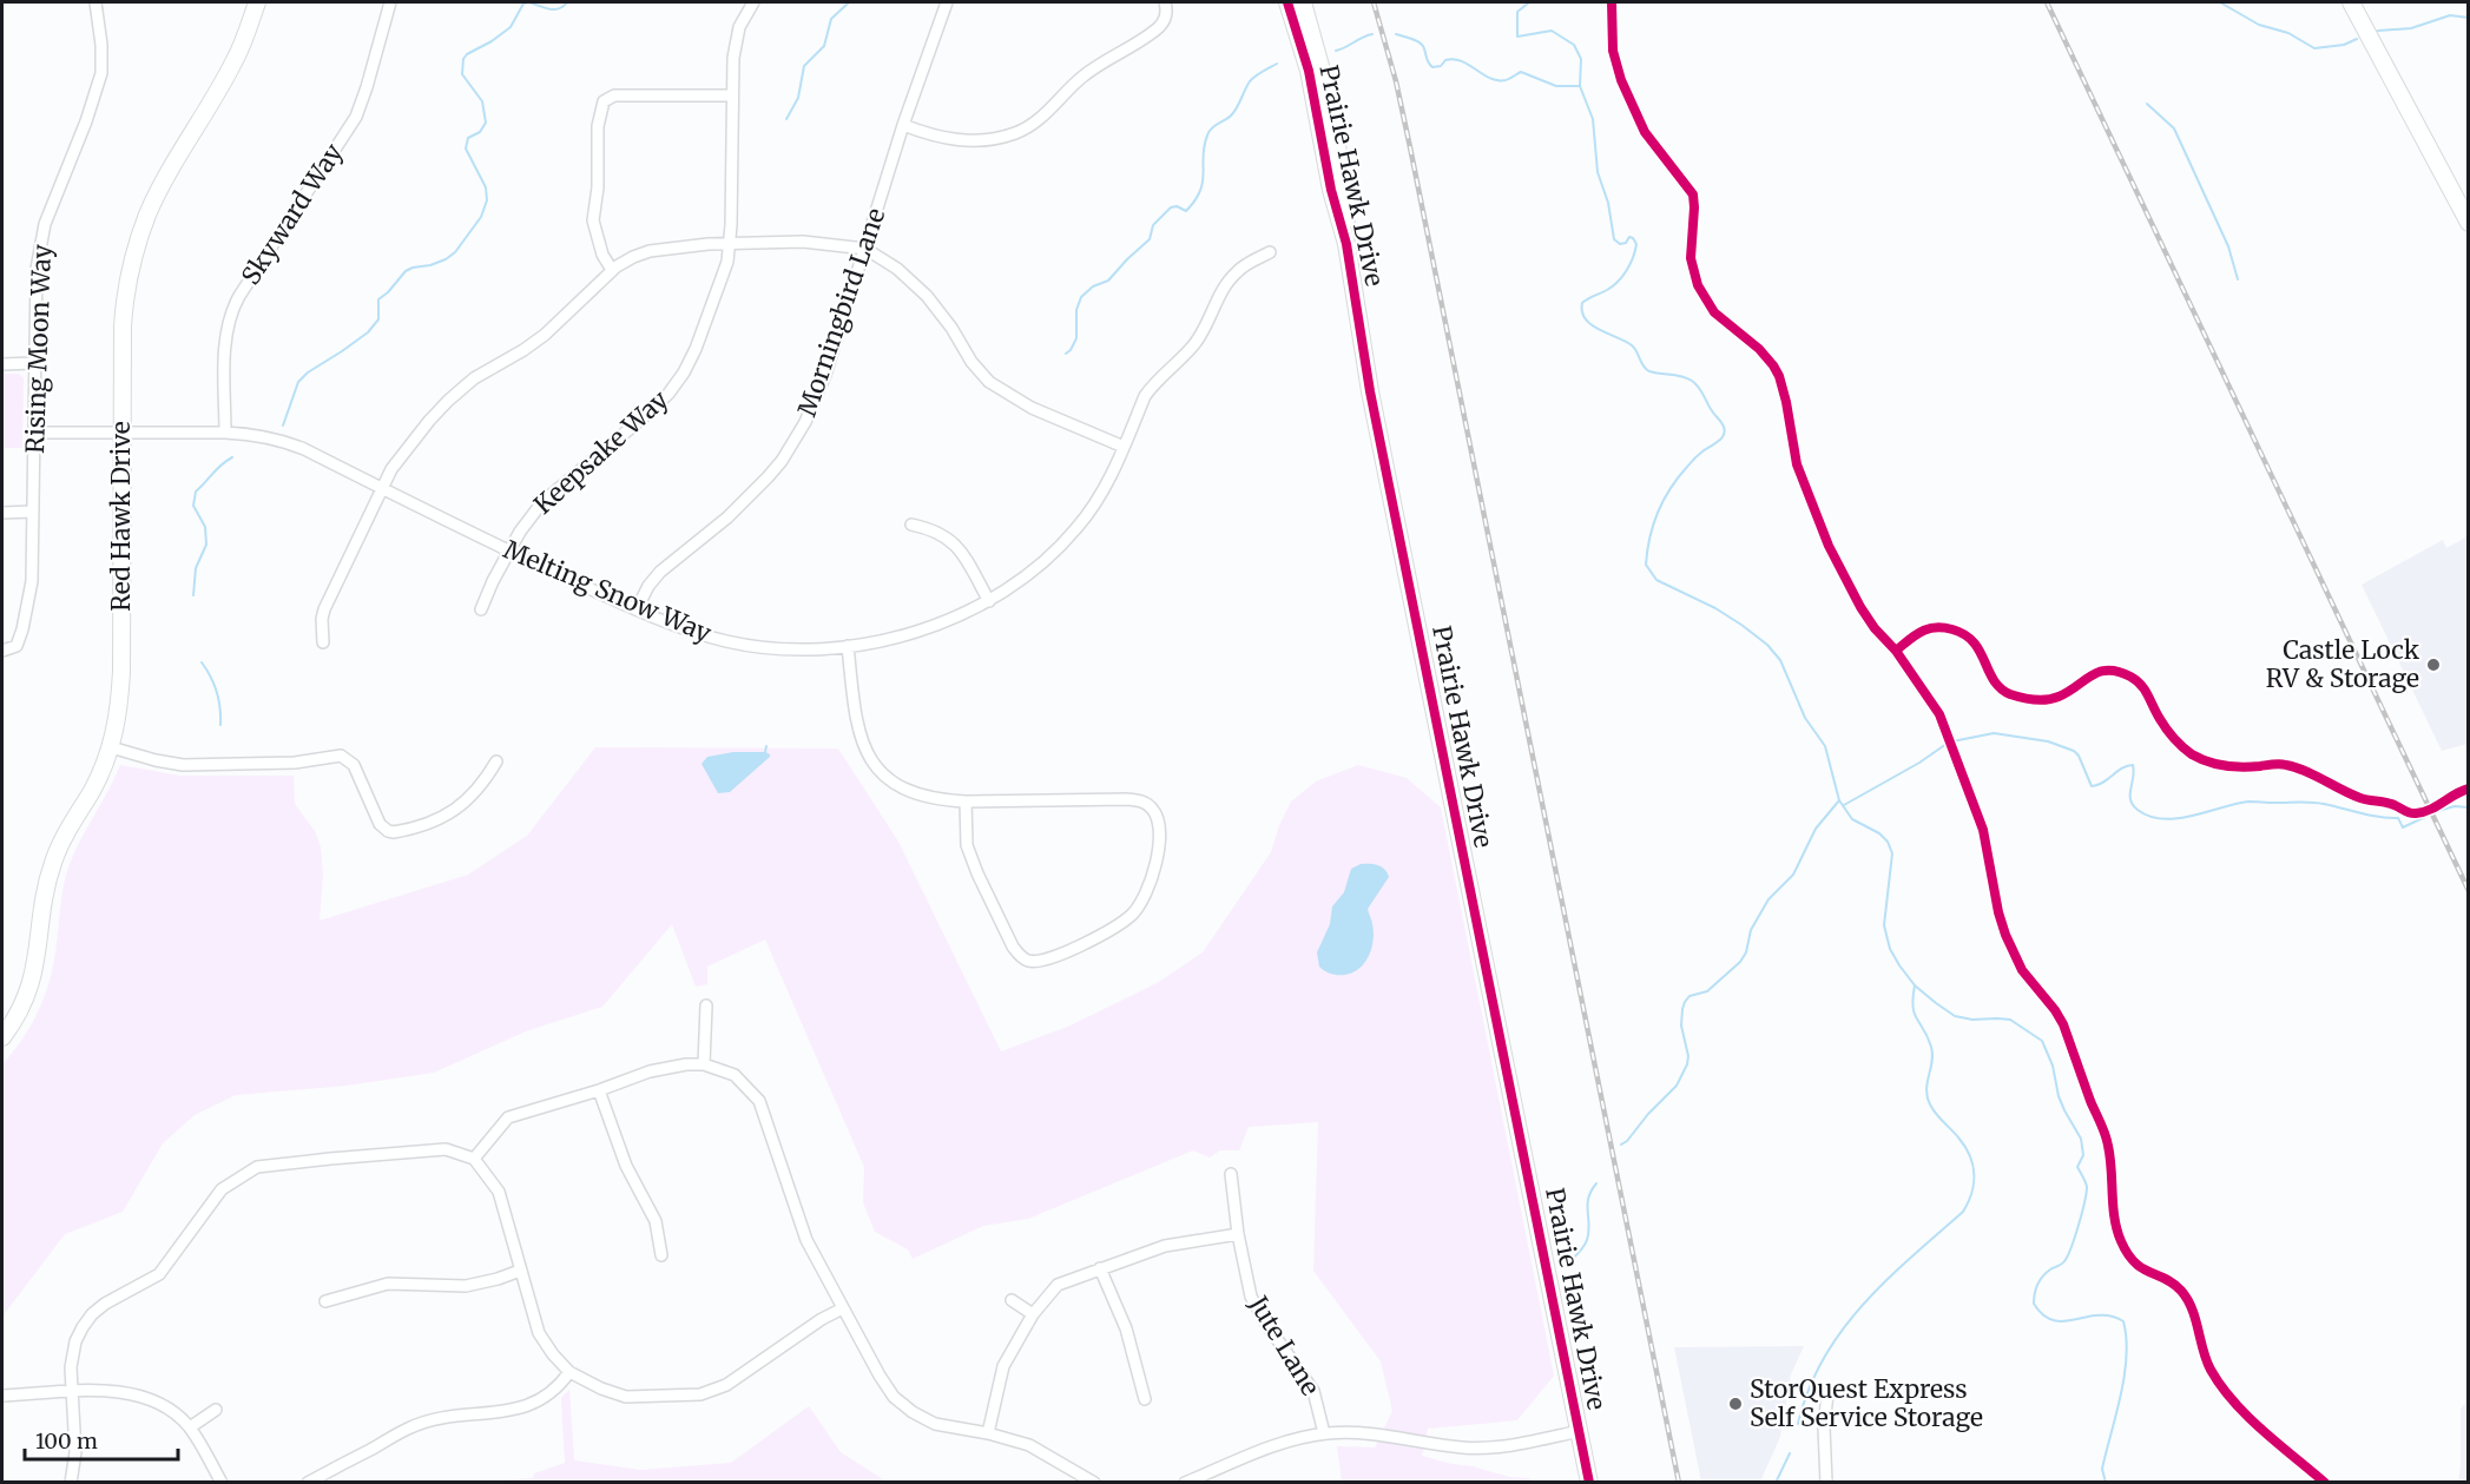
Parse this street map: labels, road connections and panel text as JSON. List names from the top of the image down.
{
  "streets": {
    "street": [
      "Prairie Hawk Drive",
      "Skyward Way",
      "Morningbird Lane",
      "Rising Moon Way",
      "Keepsake Way",
      "Red Hawk Drive",
      "Melting Snow Way",
      "Jute Lane"
    ]
  },
  "crossings": [
    ["Skyward Way", "Melting Snow Way"],
    ["Morningbird Lane", "Melting Snow Way"],
    ["Rising Moon Way", "Melting Snow Way"],
    ["Keepsake Way", "Melting Snow Way"],
    ["Red Hawk Drive", "Melting Snow Way"]
  ],
  "places": ["Castle Lock RV & Storage", "StorQuest Express Self Service Storage"],
  "scale_bar": "100 m"
}
